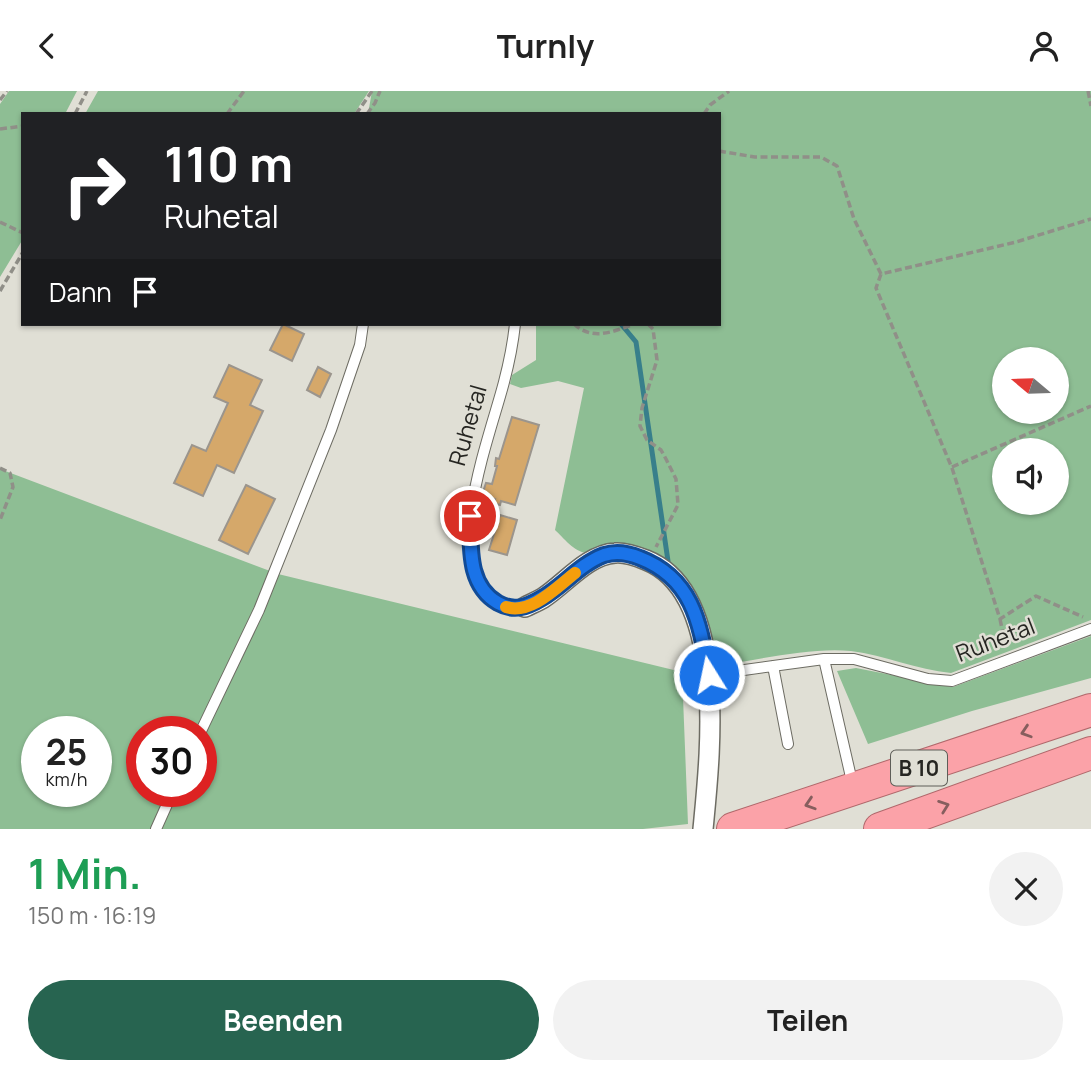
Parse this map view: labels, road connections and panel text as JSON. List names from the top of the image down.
{
  "streets": {
    "highway": ["B 10"],
    "street": ["Ruhetal"]
  },
  "north": "left",
  "page": {
    "header": "Turnly",
    "turn": ["110 m", "Ruhetal"],
    "then": "Dann",
    "speed": "25 km/h",
    "limit": "30",
    "heading": ["1 Min.", "150 m · 16:19"],
    "buttons": ["Beenden", "Teilen"]
  }
}
